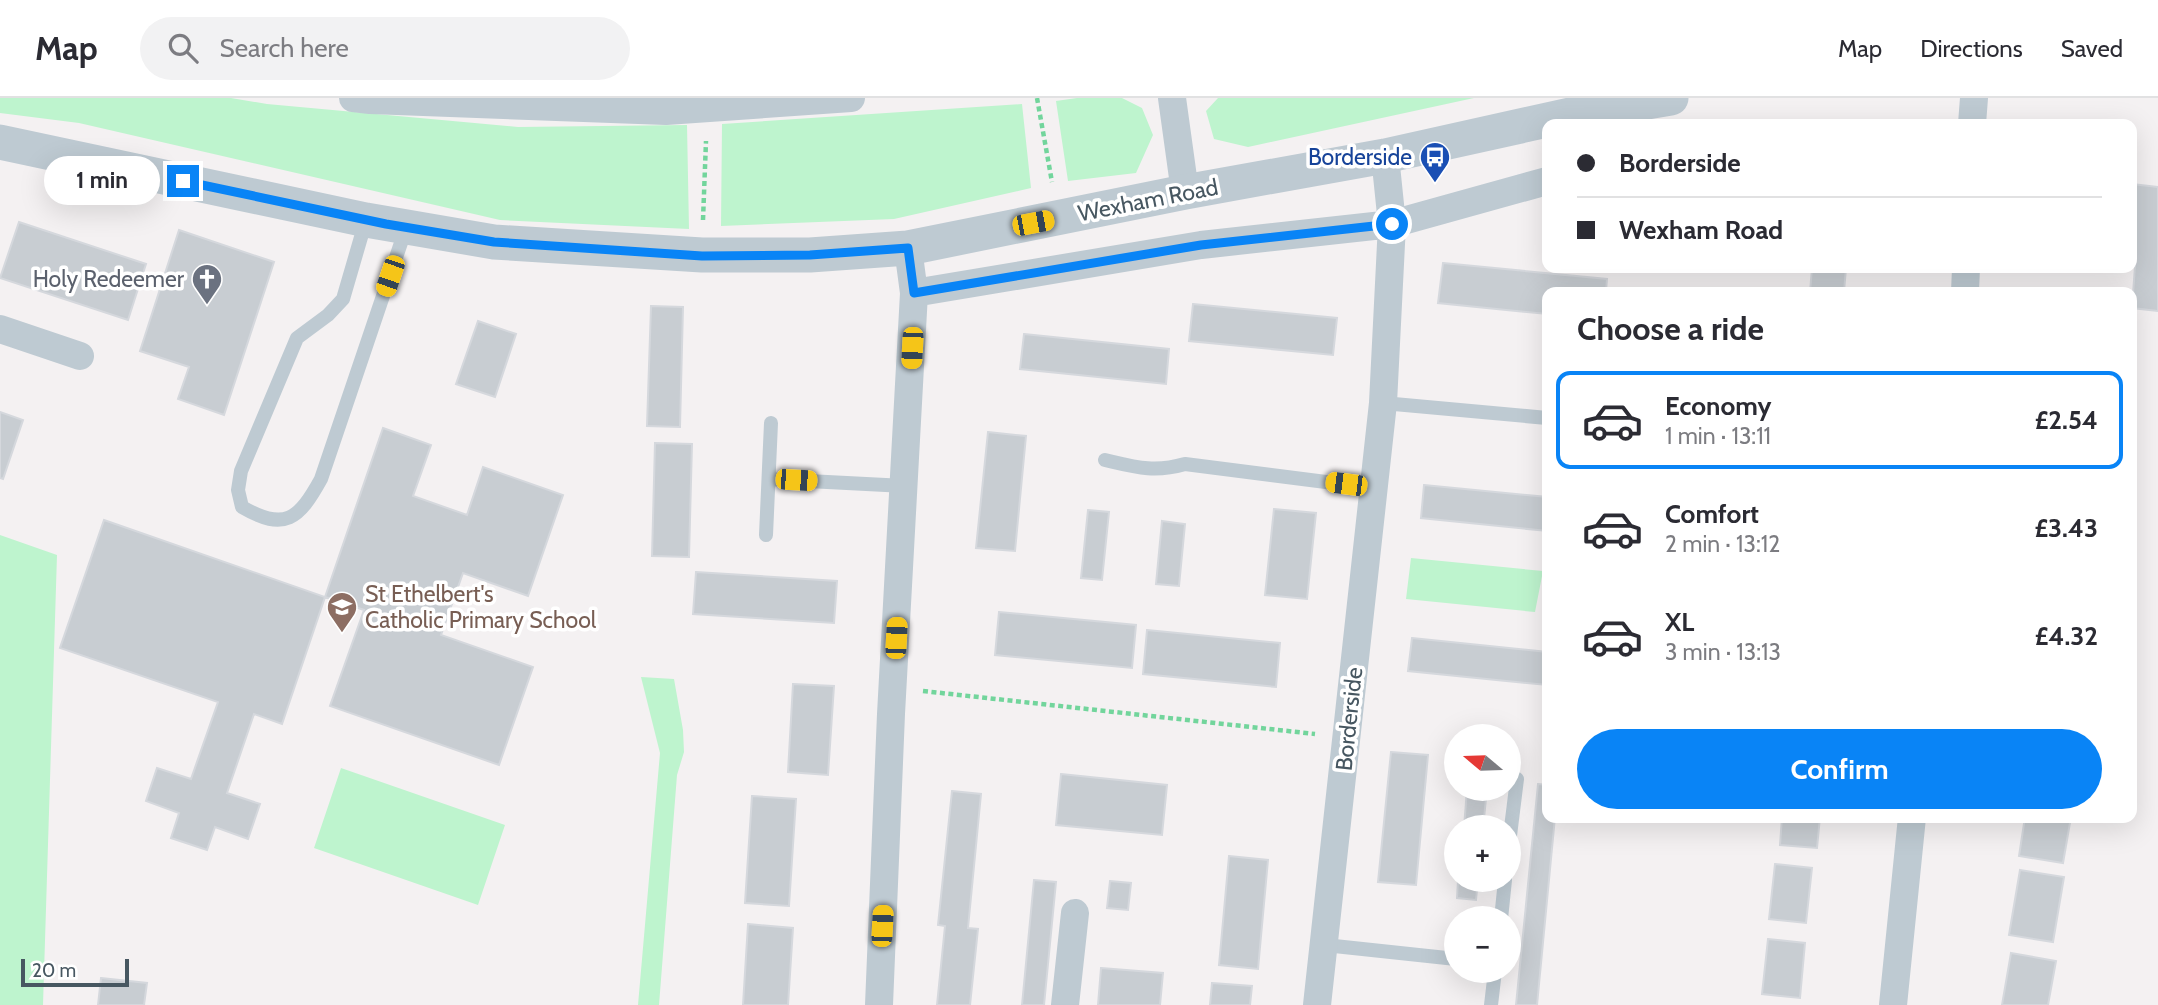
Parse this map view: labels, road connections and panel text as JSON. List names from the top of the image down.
{
  "streets": {
    "street": ["Wexham Road", "Borderside"]
  },
  "crossings": [
    ["Wexham Road", "Borderside"]
  ],
  "places": {
    "bus stop": ["Borderside"],
    "church": ["Holy Redeemer"],
    "school or university": ["St Ethelbert's Catholic Primary School"]
  },
  "scale_bar": "20 m",
  "north": "left",
  "page": {
    "header": "Map",
    "search": "Search here",
    "nav": ["Map", "Directions", "Saved"],
    "banner": ["Borderside", "Wexham Road"],
    "bubble": "1 min",
    "heading": "Choose a ride",
    "list": [
      {
        "name": "Economy",
        "note": "1 min · 13:11",
        "value": "£2.54"
      },
      {
        "name": "Comfort",
        "note": "2 min · 13:12",
        "value": "£3.43"
      },
      {
        "name": "XL",
        "note": "3 min · 13:13",
        "value": "£4.32"
      }
    ],
    "buttons": "Confirm",
    "map_buttons": ["+", "−"],
    "scale": "20 m"
  }
}
